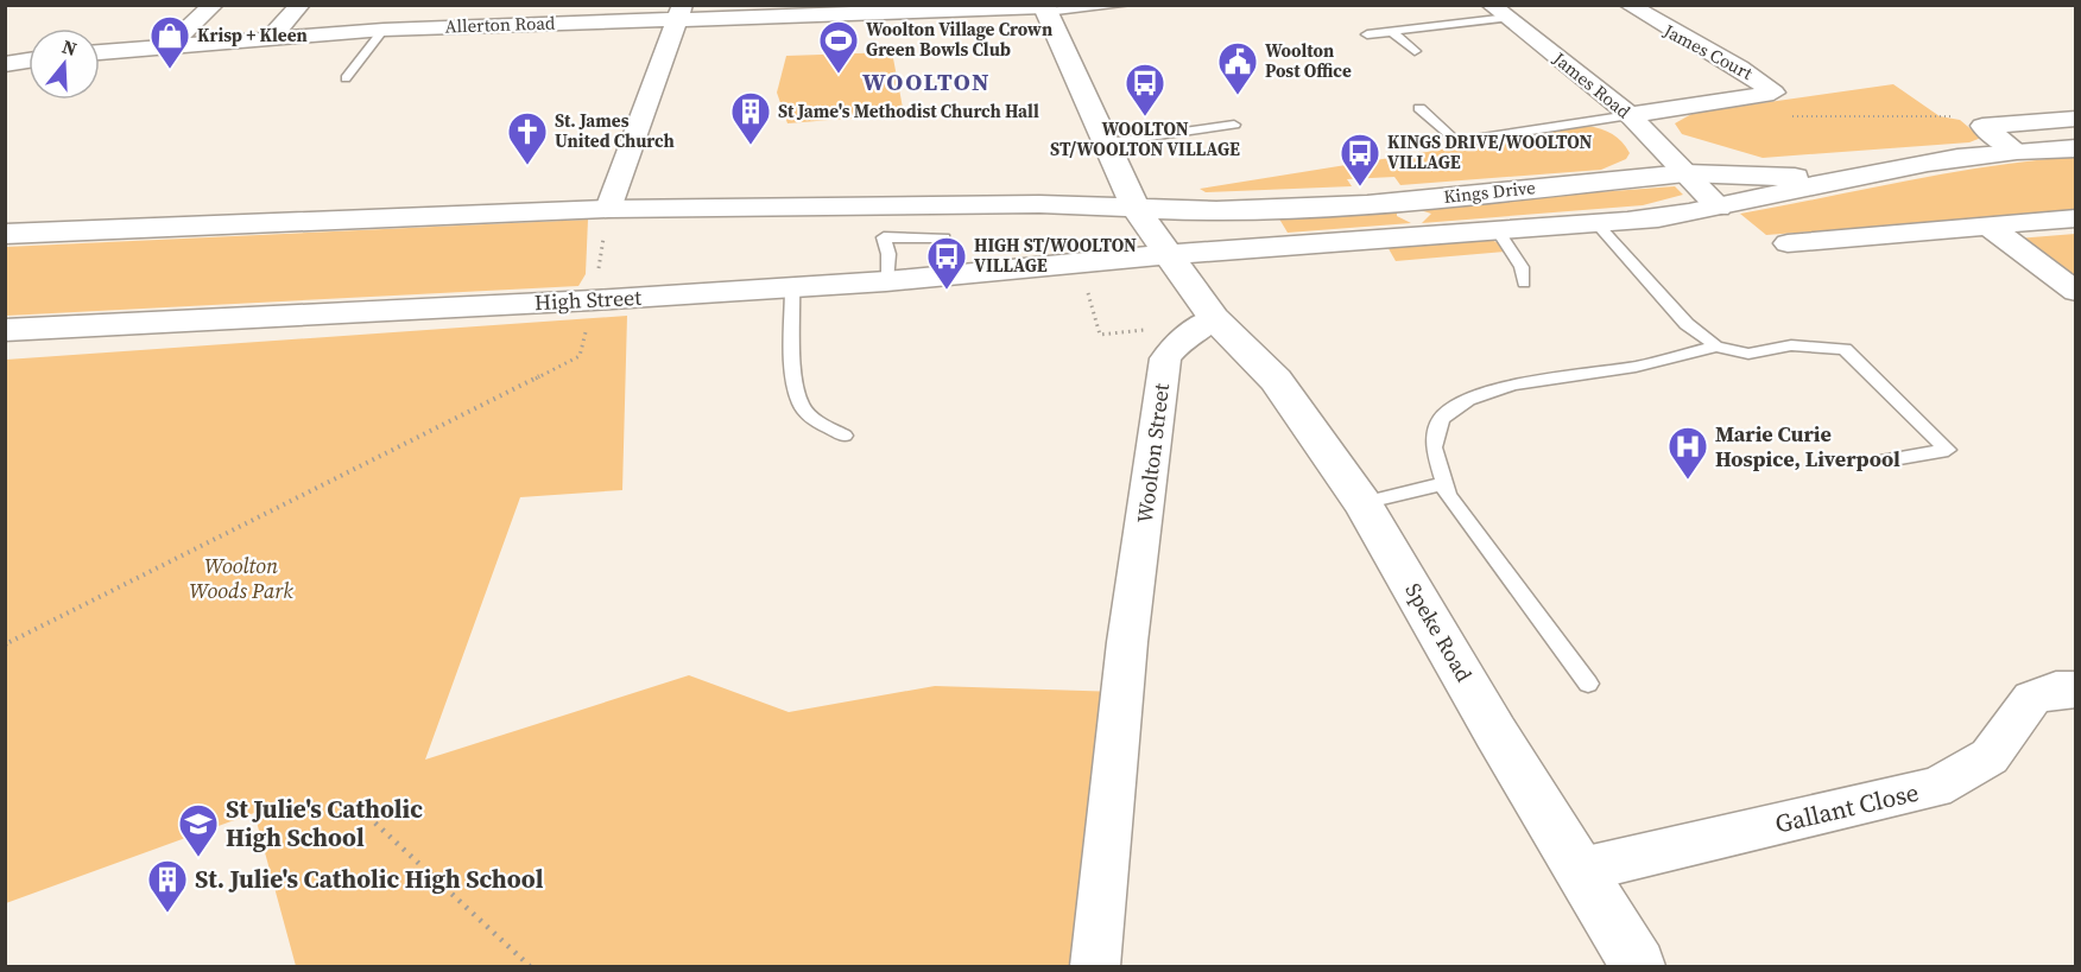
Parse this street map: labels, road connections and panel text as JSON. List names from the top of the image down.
{
  "streets": {
    "main road": ["Kings Drive", "High Street", "Speke Road"],
    "street": [
      "Allerton Road",
      "James Court",
      "James Road",
      "Woolton Street",
      "Gallant Close"
    ]
  },
  "crossings": [
    ["James Court", "James Road"],
    ["James Road", "Kings Drive"],
    ["Kings Drive", "High Street"],
    ["Woolton Street", "Speke Road"],
    ["Speke Road", "Gallant Close"]
  ],
  "districts": ["WOOLTON"],
  "parks": ["Woolton Woods Park"],
  "places": {
    "shop": ["Krisp + Kleen"],
    "sports": ["Woolton Village Crown Green Bowls Club"],
    "public building": ["Woolton Post Office"],
    "bus stop": ["WOOLTON ST/WOOLTON VILLAGE", "KINGS DRIVE/WOOLTON VILLAGE", "HIGH ST/WOOLTON VILLAGE"],
    "building": ["St Jame's Methodist Church Hall", "St. Julie's Catholic High School"],
    "church": ["St. James United Church"],
    "hospital": ["Marie Curie Hospice, Liverpool"],
    "school or university": ["St Julie's Catholic High School"]
  },
  "north": "top"
}
